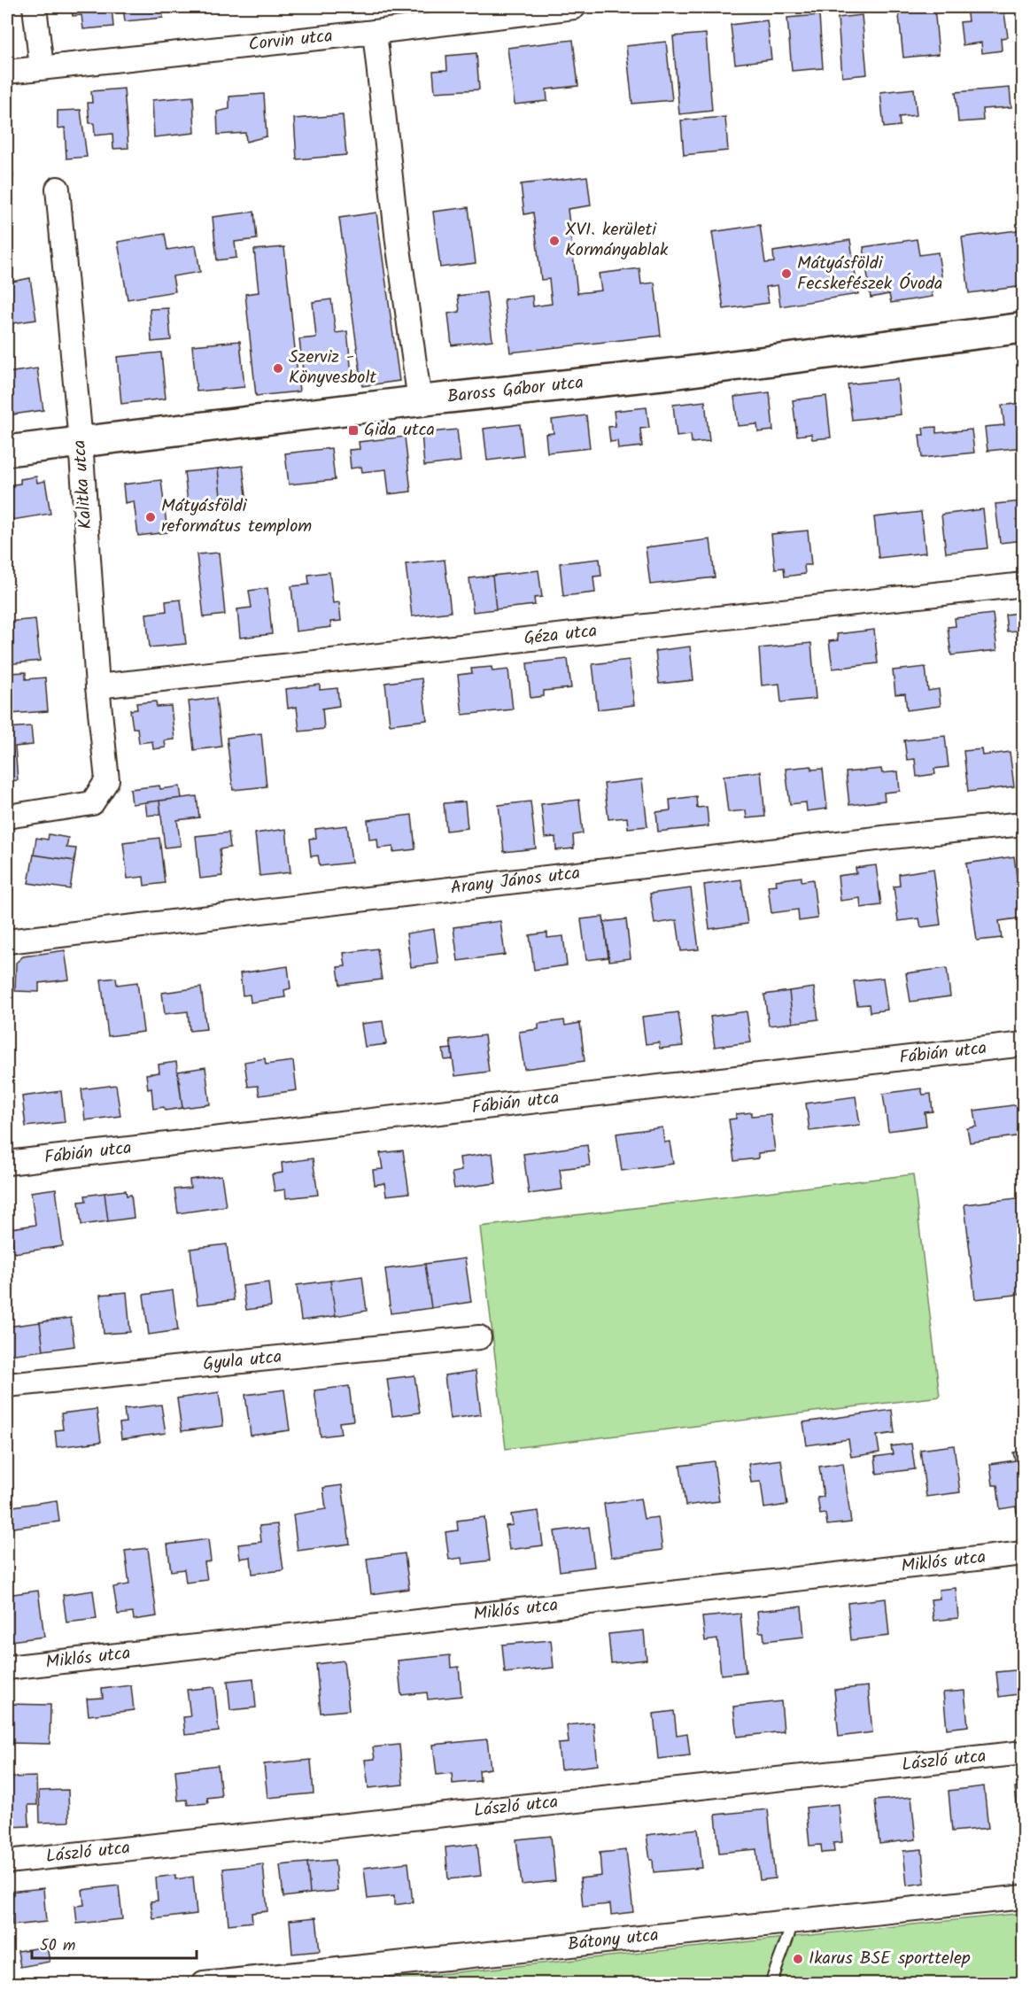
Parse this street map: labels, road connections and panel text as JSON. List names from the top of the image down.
{
  "streets": {
    "street": [
      "Corvin utca",
      "Baross Gábor utca",
      "Kalitka utca",
      "Géza utca",
      "Arany János utca",
      "Fábián utca",
      "Gyula utca",
      "Miklós utca",
      "László utca",
      "Bátony utca"
    ]
  },
  "crossings": [
    ["Baross Gábor utca", "Kalitka utca"],
    ["Kalitka utca", "Géza utca"]
  ],
  "places": {
    "other": [
      "XVI. kerületi Kormányablak",
      "Mátyásföldi Fecskefészek Óvoda",
      "Szerviz - Könyvesbolt",
      "Mátyásföldi református templom",
      "Ikarus BSE sporttelep"
    ],
    "transit": ["Gida utca"]
  },
  "scale_bar": "50 m"
}
